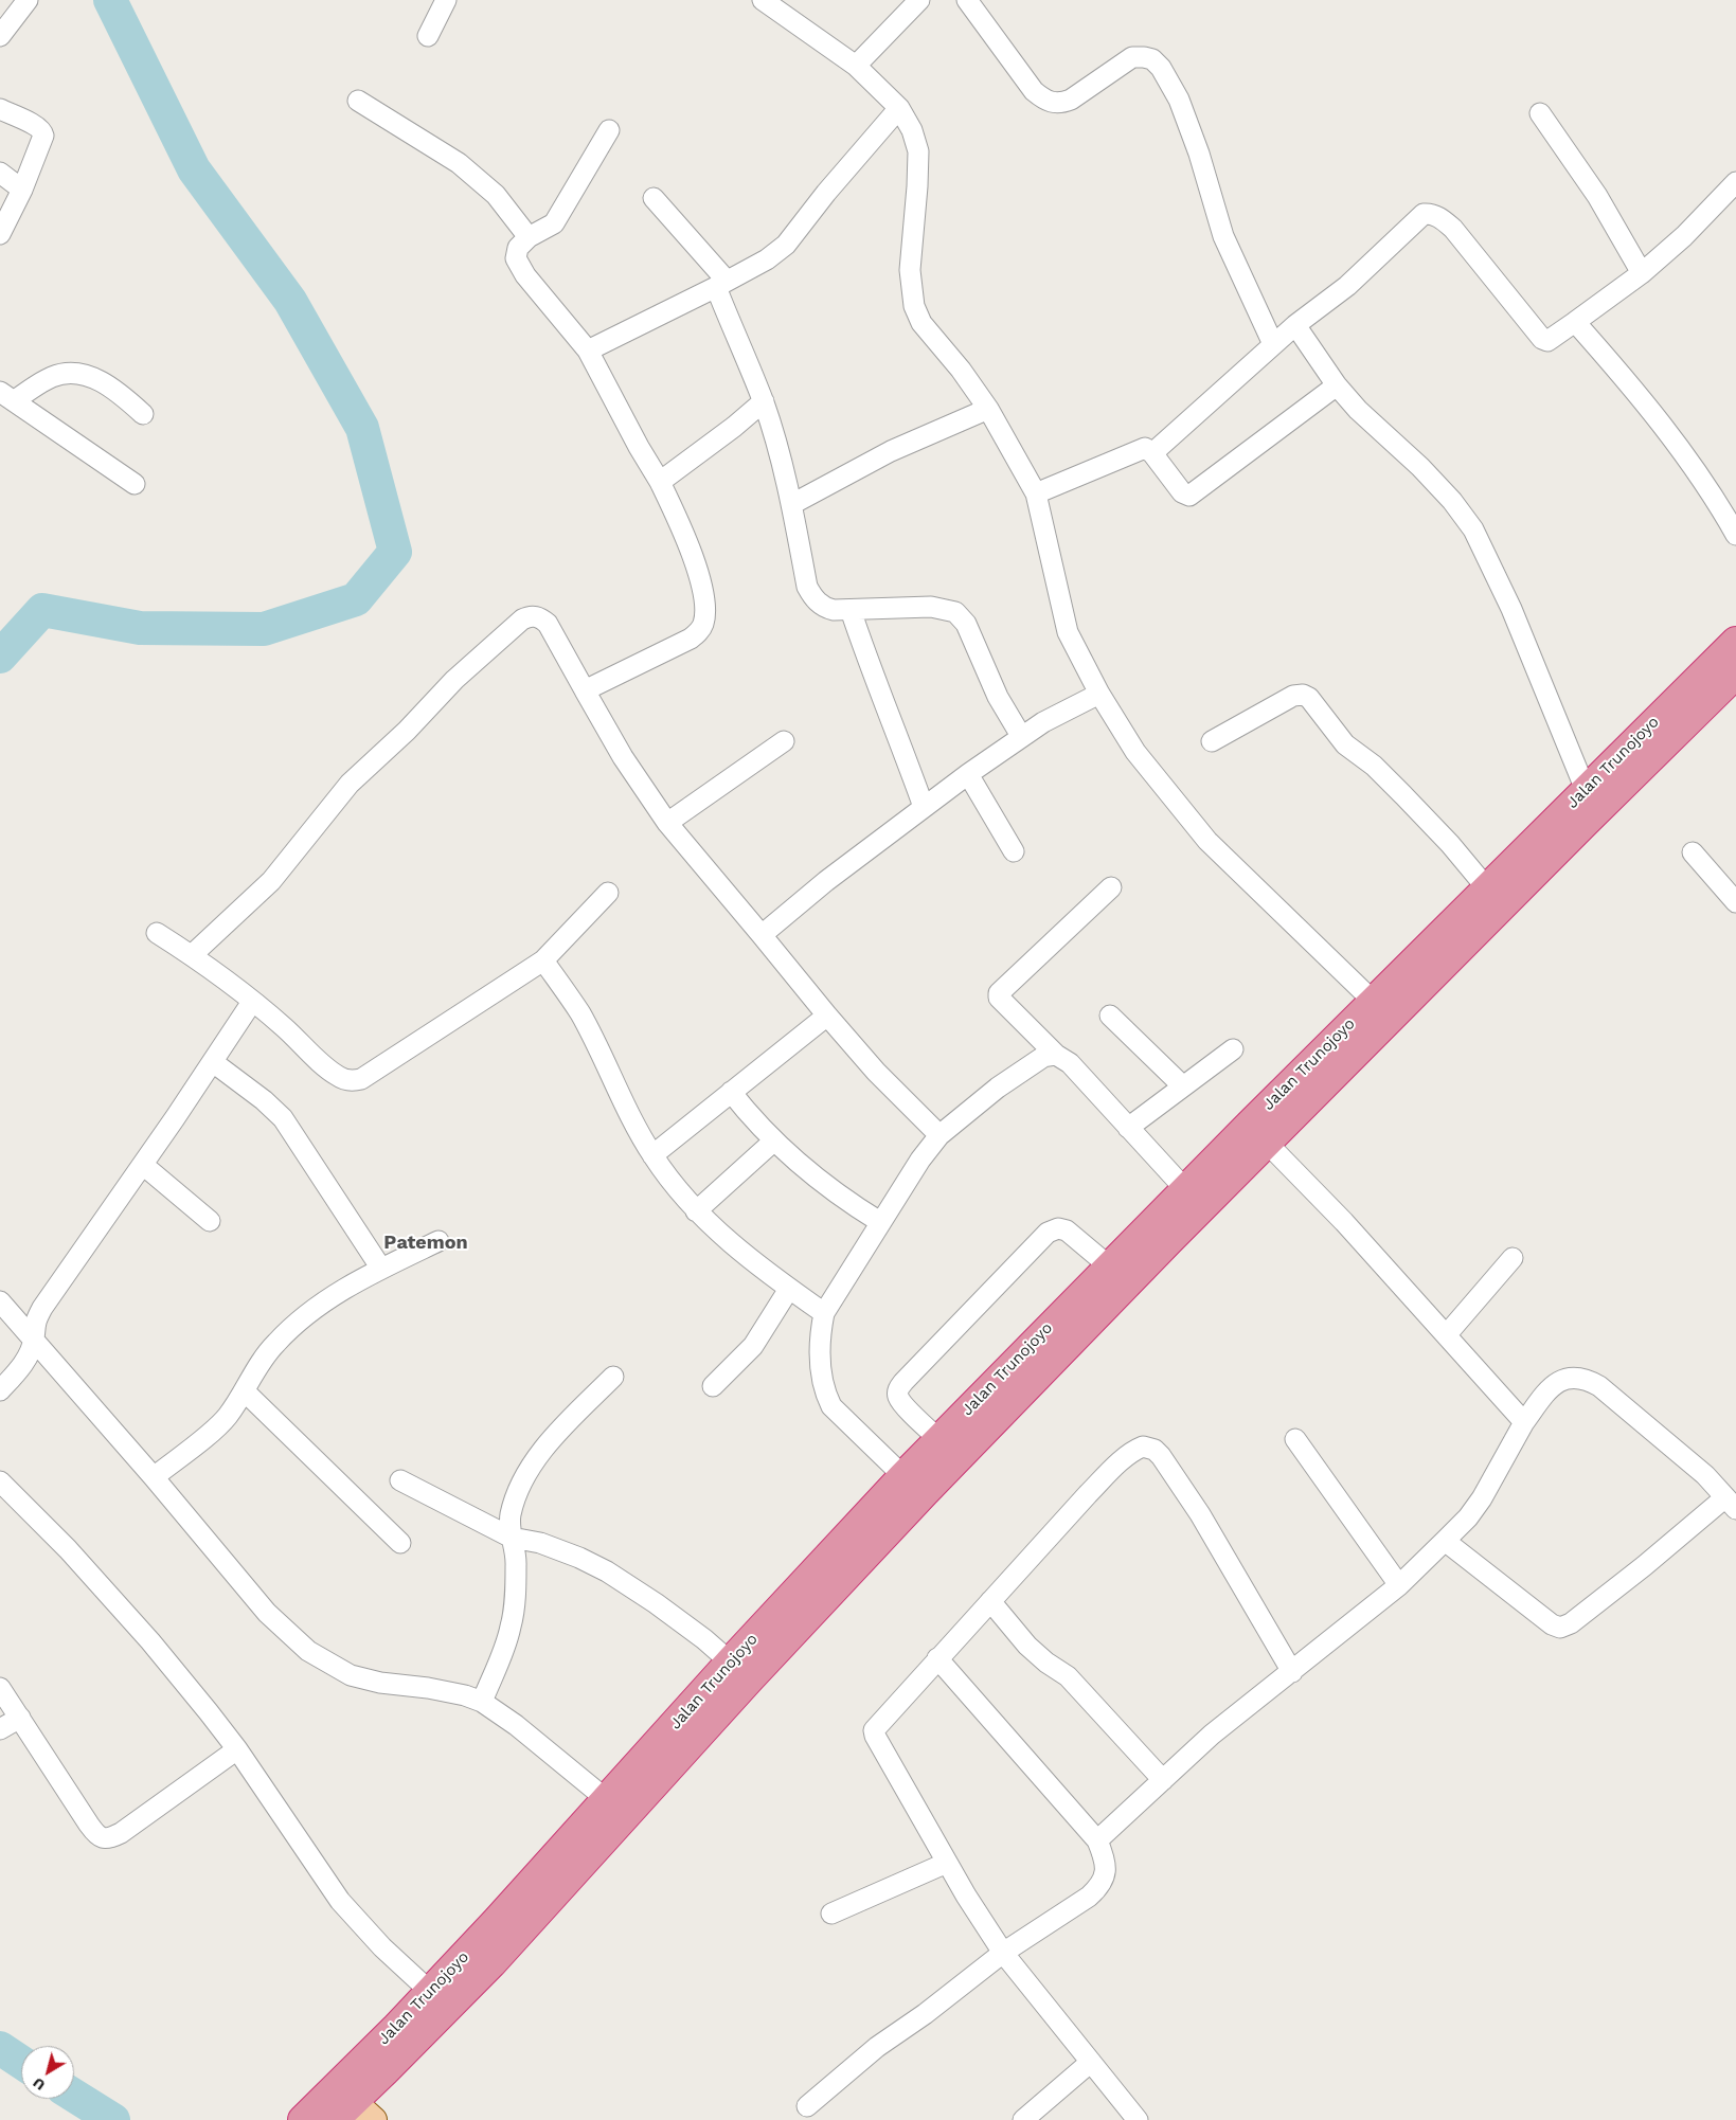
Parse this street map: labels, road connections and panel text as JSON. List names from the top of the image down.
{
  "streets": {
    "highway": ["Jalan Trunojoyo"]
  },
  "districts": ["Patemon"],
  "north": "bottom left"
}
